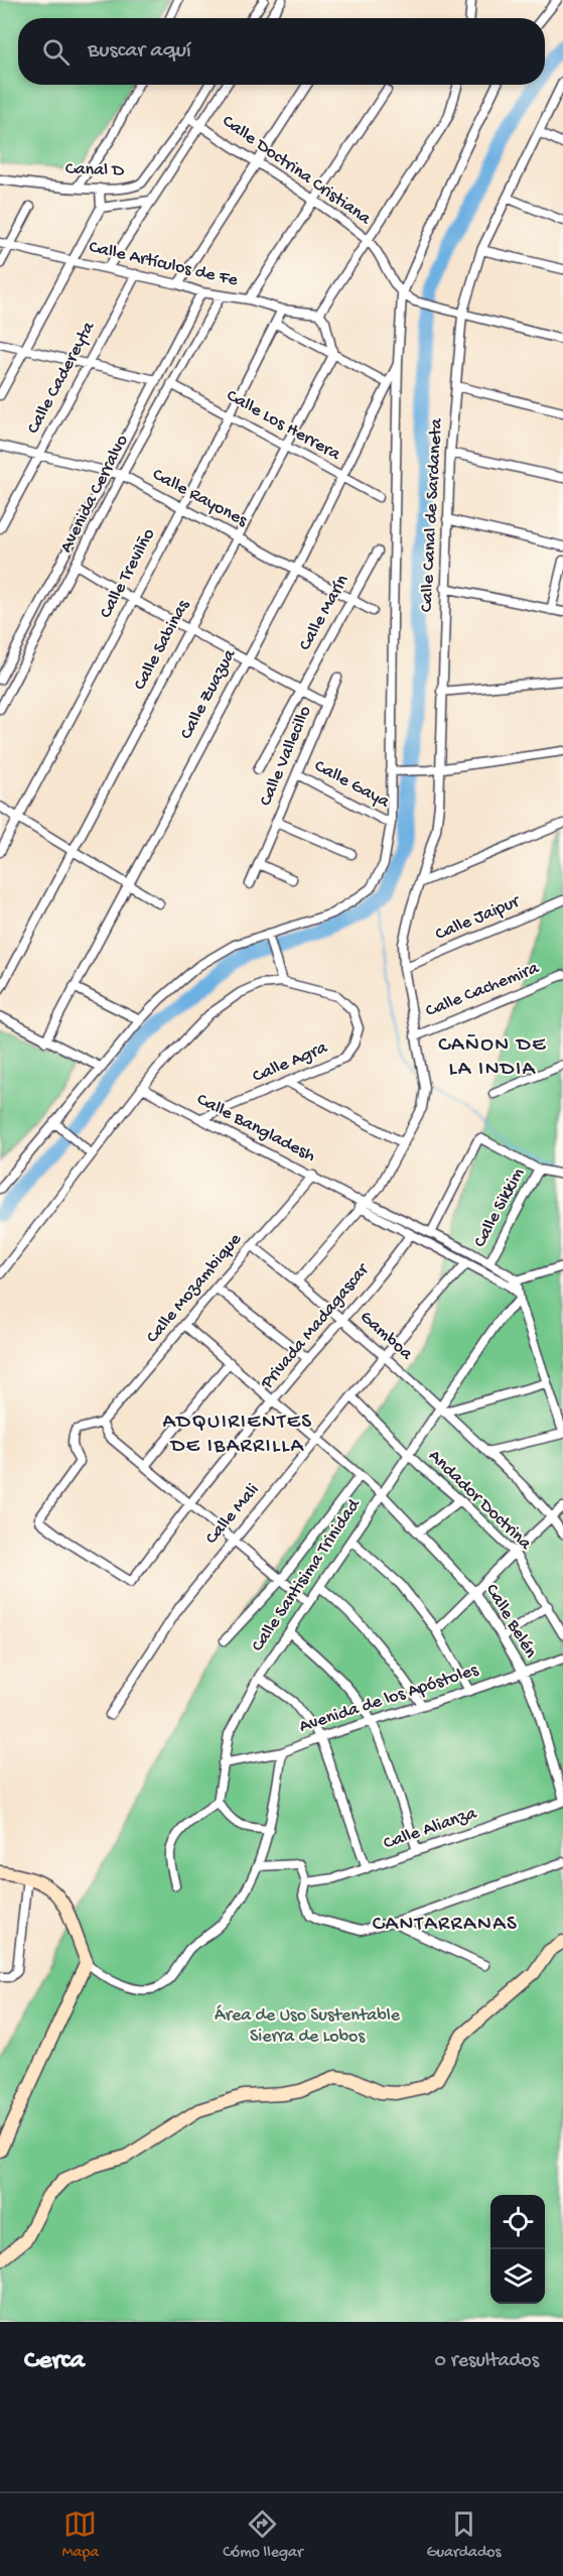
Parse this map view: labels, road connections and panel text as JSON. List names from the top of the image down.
{
  "streets": {
    "street": [
      "Canal D",
      "Calle Doctrina Cristiana",
      "Calle Artículos de Fe",
      "Calle Cadereyta",
      "Calle Los Herrera",
      "Avenida Cerralvo",
      "Calle Rayones",
      "Calle Canal de Sardaneta",
      "Calle Trevilño",
      "Calle Marín",
      "Calle Sabinas",
      "Calle Zuazua",
      "Calle Vallecillo",
      "Calle Gaya",
      "Calle Jaipur",
      "Calle Cachemira",
      "Calle Agra",
      "Calle Bangladesh",
      "Calle Sikkim",
      "Calle Mozambique",
      "Privada Madagascar",
      "Gamboa",
      "Andador Doctrina",
      "Calle Mali",
      "Calle Santisima Trinidad",
      "Calle Belén",
      "Avenida de los Apóstoles",
      "Calle Alianza"
    ]
  },
  "crossings": [
    ["Canal D", "Calle Doctrina Cristiana"],
    ["Calle Artículos de Fe", "Calle Cadereyta"],
    ["Calle Artículos de Fe", "Avenida Cerralvo"],
    ["Calle Artículos de Fe", "Calle Trevilño"],
    ["Calle Cadereyta", "Calle Rayones"],
    ["Calle Los Herrera", "Avenida Cerralvo"],
    ["Calle Los Herrera", "Calle Trevilño"],
    ["Calle Los Herrera", "Calle Sabinas"],
    ["Calle Los Herrera", "Calle Zuazua"],
    ["Avenida Cerralvo", "Calle Rayones"],
    ["Avenida Cerralvo", "Calle Vallecillo"],
    ["Calle Rayones", "Calle Trevilño"],
    ["Calle Rayones", "Calle Marín"],
    ["Calle Rayones", "Calle Sabinas"],
    ["Calle Rayones", "Calle Zuazua"],
    ["Calle Canal de Sardaneta", "Calle Jaipur"],
    ["Calle Canal de Sardaneta", "Calle Cachemira"],
    ["Calle Trevilño", "Calle Vallecillo"],
    ["Calle Marín", "Calle Vallecillo"],
    ["Calle Sabinas", "Calle Vallecillo"],
    ["Calle Zuazua", "Calle Vallecillo"],
    ["Calle Vallecillo", "Calle Gaya"],
    ["Calle Agra", "Calle Bangladesh"],
    ["Calle Bangladesh", "Calle Sikkim"],
    ["Calle Bangladesh", "Calle Mozambique"],
    ["Calle Bangladesh", "Privada Madagascar"],
    ["Calle Bangladesh", "Calle Mali"],
    ["Calle Bangladesh", "Calle Santisima Trinidad"],
    ["Calle Mozambique", "Privada Madagascar"],
    ["Calle Mozambique", "Gamboa"],
    ["Calle Mozambique", "Calle Belén"],
    ["Privada Madagascar", "Gamboa"],
    ["Privada Madagascar", "Calle Belén"],
    ["Gamboa", "Calle Mali"],
    ["Gamboa", "Calle Santisima Trinidad"],
    ["Andador Doctrina", "Calle Mali"],
    ["Andador Doctrina", "Calle Santisima Trinidad"],
    ["Calle Mali", "Calle Belén"],
    ["Calle Santisima Trinidad", "Calle Belén"],
    ["Calle Santisima Trinidad", "Avenida de los Apóstoles"],
    ["Calle Belén", "Avenida de los Apóstoles"]
  ],
  "districts": ["CAÑON DE LA INDIA", "ADQUIRIENTES DE IBARRILLA", "CANTARRANAS"],
  "parks": ["Área de Uso Sustentable Sierra de Lobos"],
  "page": {
    "search": "Buscar aquí",
    "heading": ["Cerca", "0 resultados"],
    "nav": ["Mapa", "Cómo llegar", "Guardados"]
  }
}
